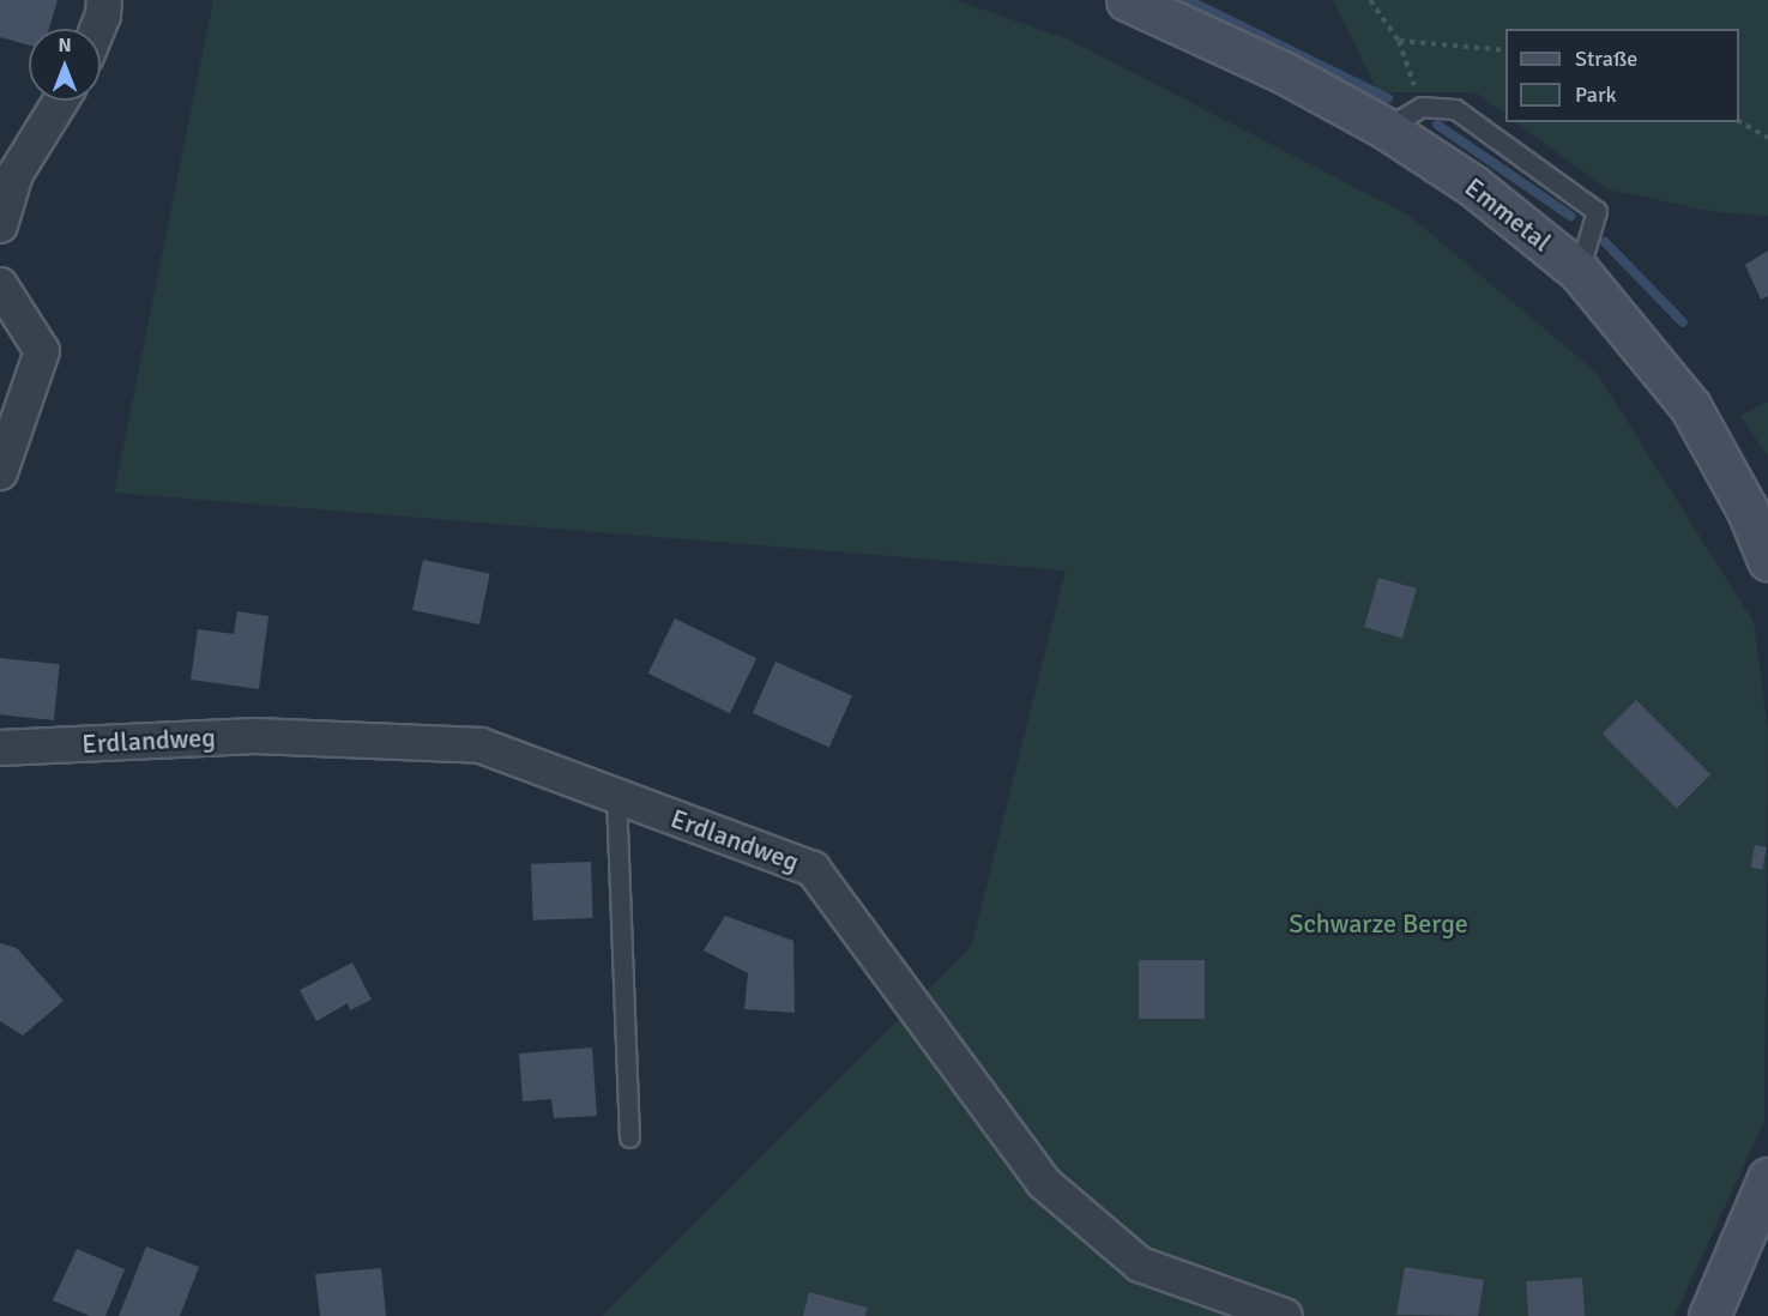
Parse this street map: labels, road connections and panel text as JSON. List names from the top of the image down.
{
  "streets": {
    "main road": ["Emmetal"],
    "street": ["Erdlandweg"]
  },
  "parks": ["Schwarze Berge"],
  "legend": ["Straße", "Park"],
  "north": "top"
}
